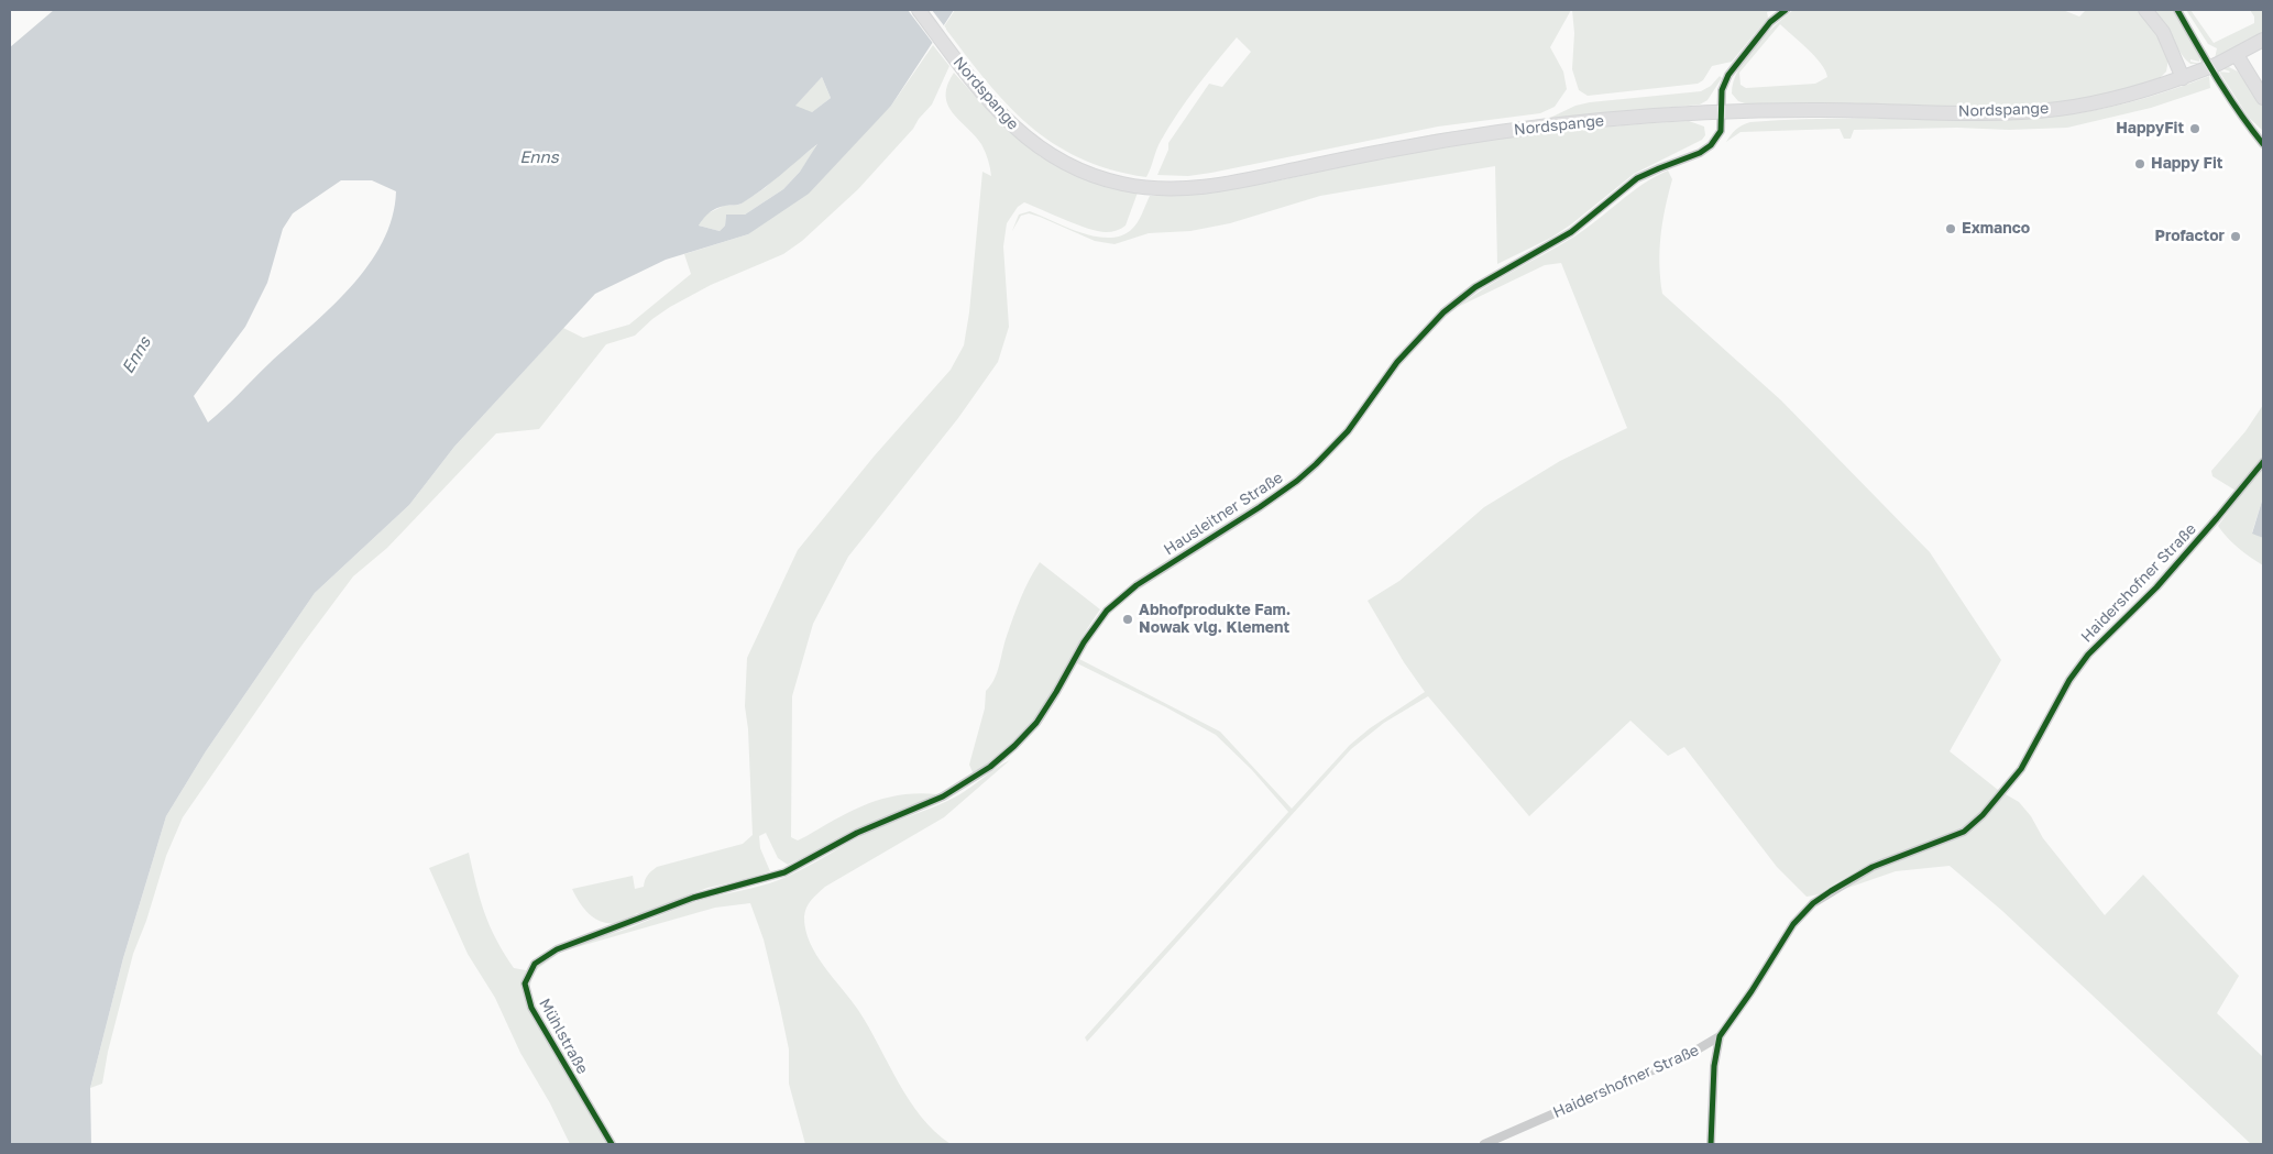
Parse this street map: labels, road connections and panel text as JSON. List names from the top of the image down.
{
  "streets": {
    "main road": ["Nordspange"],
    "street": ["Hausleitner Straße", "Haidershofner Straße", "Mühlstraße"]
  },
  "crossings": [
    ["Nordspange", "Hausleitner Straße"],
    ["Hausleitner Straße", "Mühlstraße"]
  ],
  "water": ["Enns"],
  "places": [
    "HappyFit",
    "Happy Fit",
    "Exmanco",
    "Profactor",
    "Abhofprodukte Fam. Nowak vlg. Klement"
  ]
}
